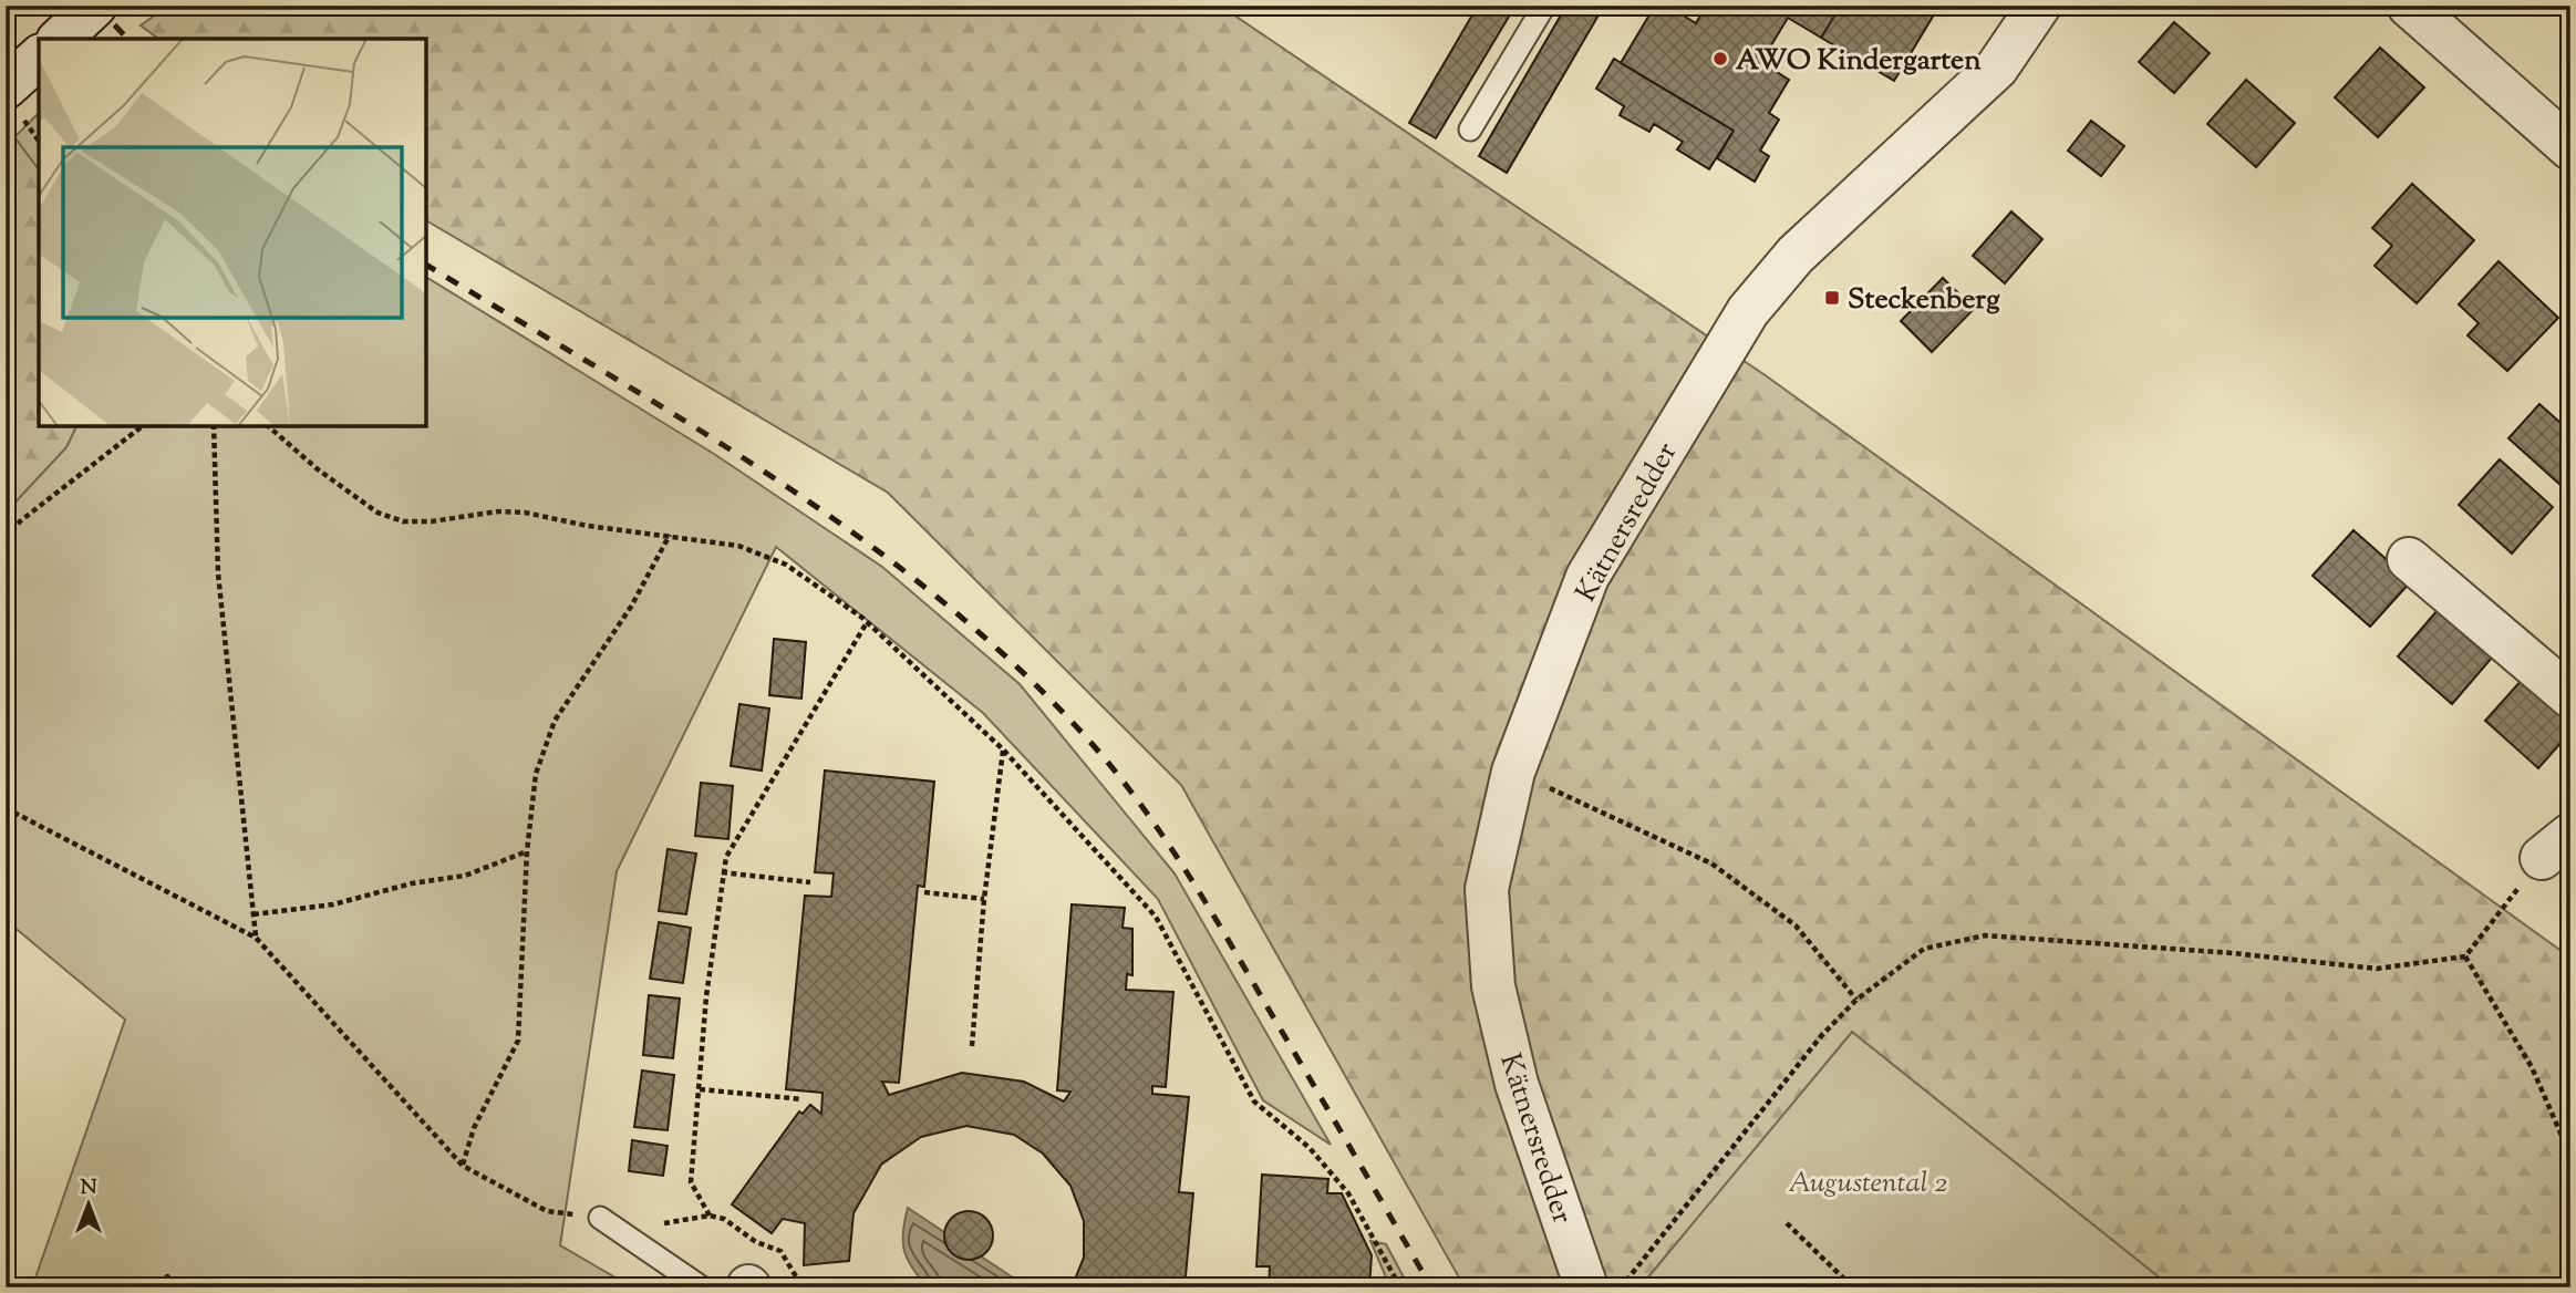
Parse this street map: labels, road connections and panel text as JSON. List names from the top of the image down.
{
  "streets": {
    "street": ["Kätnersredder"]
  },
  "parks": ["Augustental 2"],
  "places": {
    "other": ["AWO Kindergarten"],
    "transit": ["Steckenberg"]
  },
  "north": "top"
}
